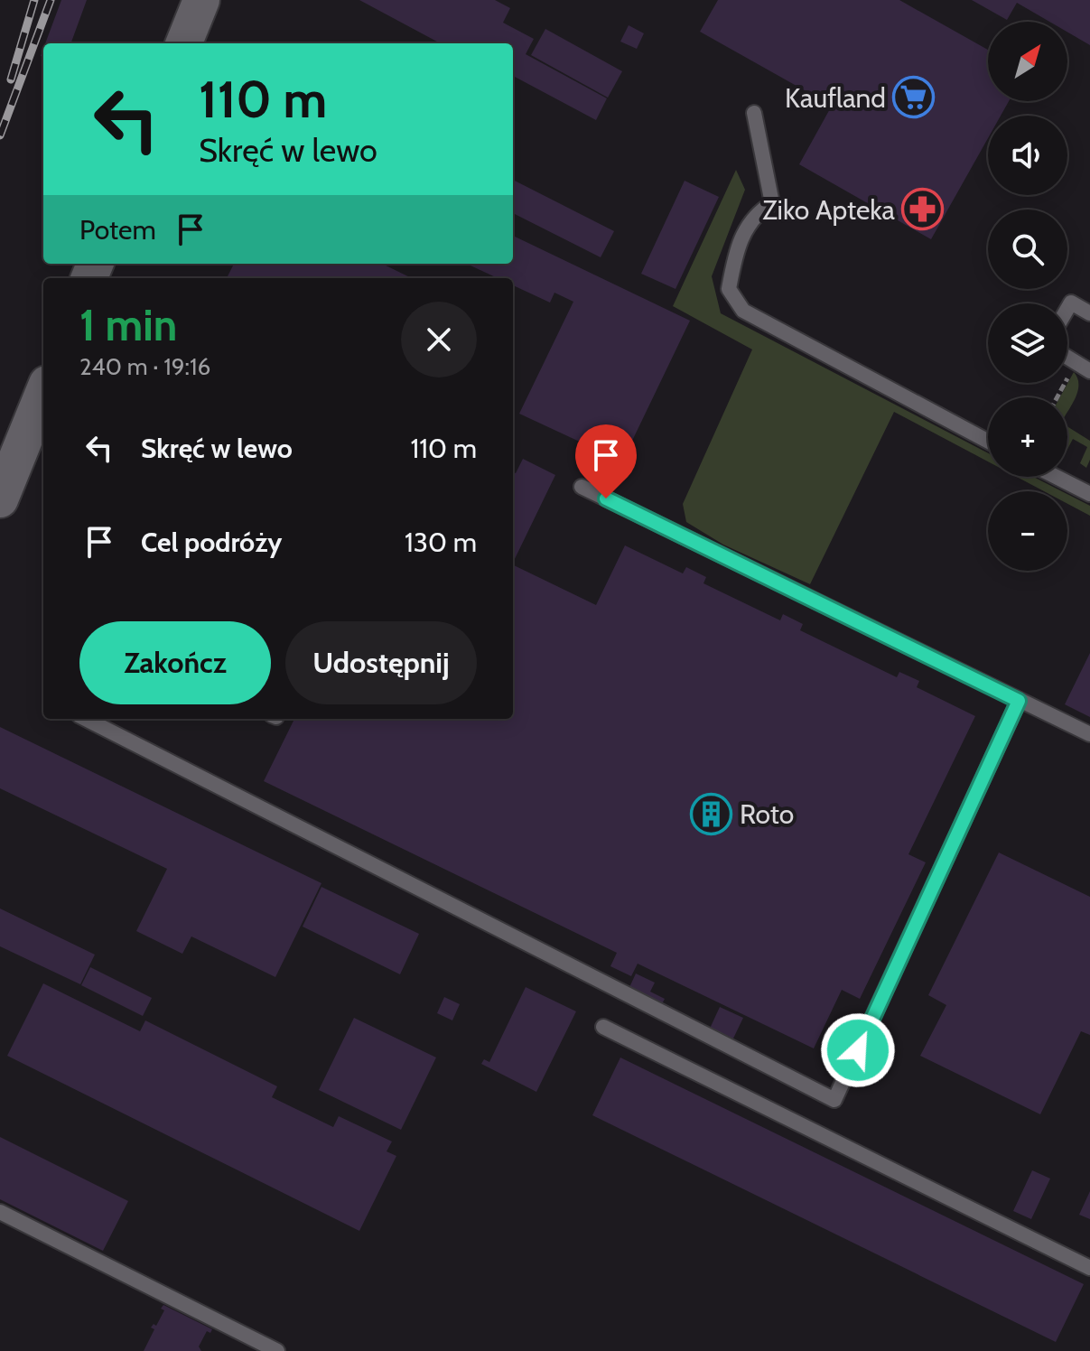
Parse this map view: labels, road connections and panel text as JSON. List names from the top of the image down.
{
  "places": {
    "supermarket": ["Kaufland"],
    "pharmacy": ["Ziko Apteka"],
    "building": ["Roto"]
  },
  "north": "top right",
  "page": {
    "map_buttons": ["+", "−"],
    "turn": ["110 m", "Skręć w lewo"],
    "then": "Potem",
    "heading": ["1 min", "240 m · 19:16"],
    "list": [
      {
        "name": "Skręć w lewo",
        "value": "110 m"
      },
      {
        "name": "Cel podróży",
        "value": "130 m"
      }
    ],
    "buttons": ["Zakończ", "Udostępnij"]
  }
}
